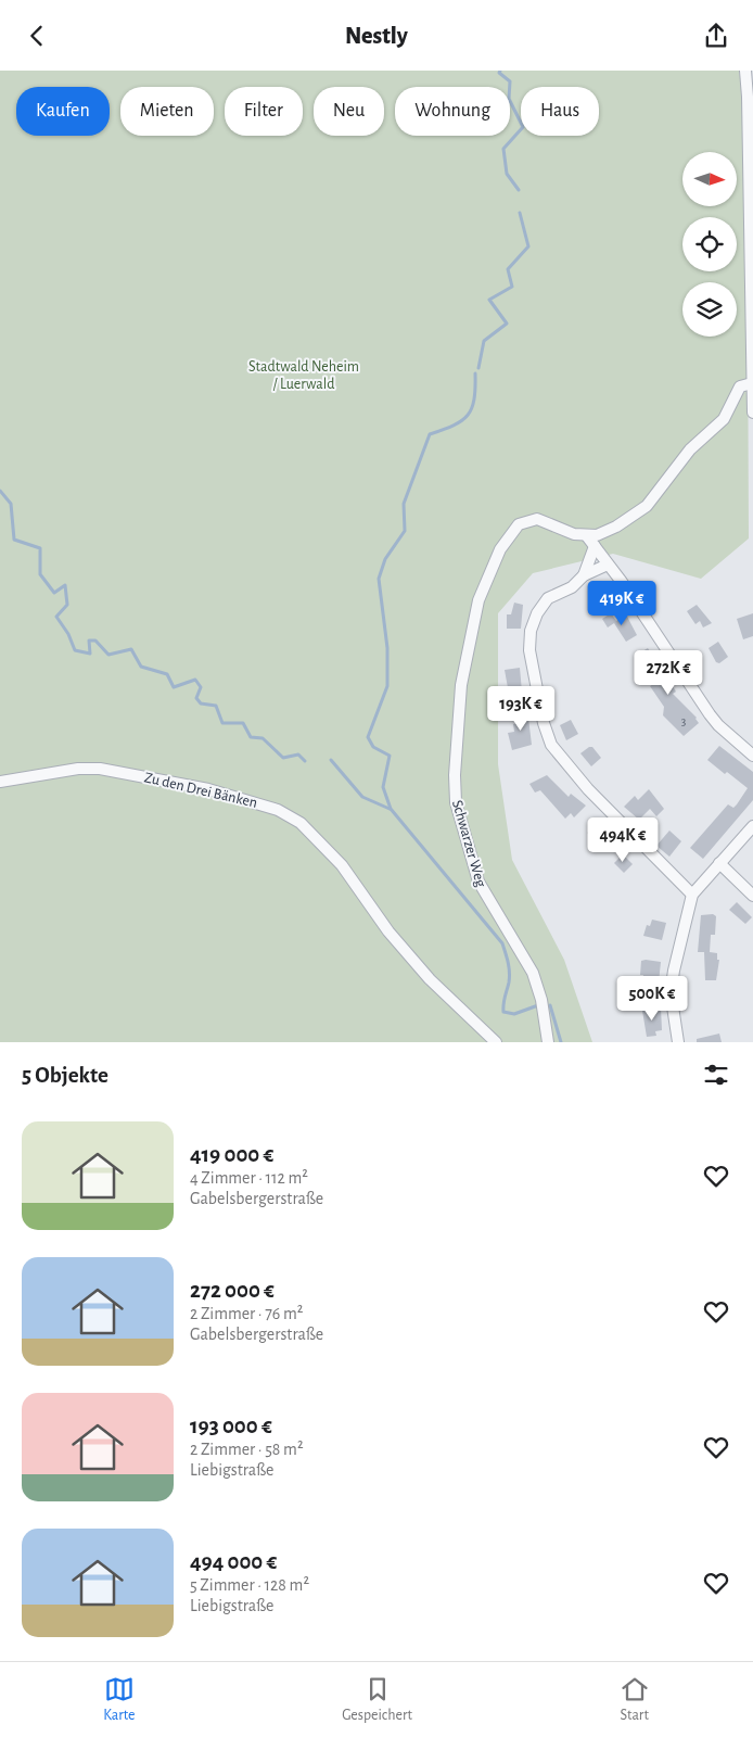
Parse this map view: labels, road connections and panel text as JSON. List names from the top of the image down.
{
  "streets": {
    "street": ["Zu den Drei Bänken", "Schwarzer Weg"]
  },
  "parks": ["Stadtwald Neheim / Luerwald"],
  "house_numbers": ["3"],
  "north": "right",
  "page": {
    "header": "Nestly",
    "chip": [
      "Kaufen",
      "Mieten",
      "Filter",
      "Neu",
      "Wohnung",
      "Haus"
    ],
    "price": [
      "419K €",
      "272K €",
      "193K €",
      "494K €",
      "500K €"
    ],
    "heading": "5 Objekte",
    "list": [
      {
        "name": "419 000 €",
        "note": "4 Zimmer · 112 m² · Gabelsbergerstraße"
      },
      {
        "name": "272 000 €",
        "note": "2 Zimmer · 76 m² · Gabelsbergerstraße"
      },
      {
        "name": "193 000 €",
        "note": "2 Zimmer · 58 m² · Liebigstraße"
      },
      {
        "name": "494 000 €",
        "note": "5 Zimmer · 128 m² · Liebigstraße"
      }
    ],
    "tabs": ["Karte", "Gespeichert", "Start"]
  }
}
